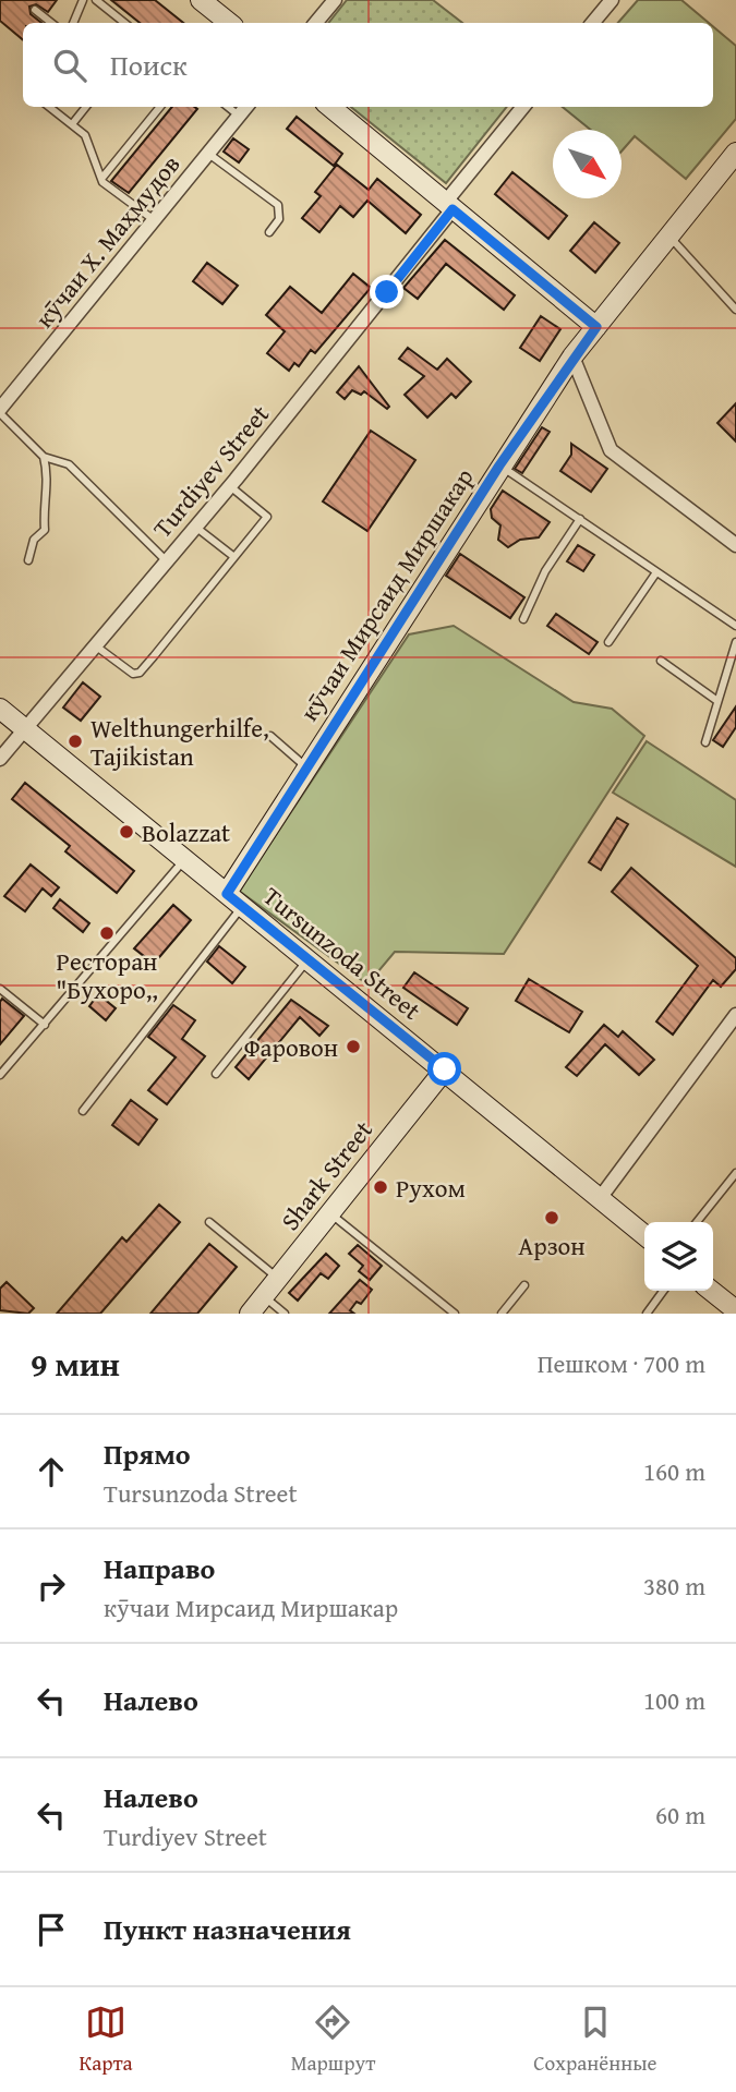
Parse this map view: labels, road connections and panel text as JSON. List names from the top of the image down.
{
  "streets": {
    "street": [
      "кӯчаи Х. Маҳмудов",
      "Turdiyev Street",
      "кӯчаи Мирсаид Миршакар",
      "Tursunzoda Street",
      "Shark Street"
    ]
  },
  "crossings": [
    ["Turdiyev Street", "Tursunzoda Street"],
    ["кӯчаи Мирсаид Миршакар", "Tursunzoda Street"],
    ["Tursunzoda Street", "Shark Street"]
  ],
  "places": [
    "Welthungerhilfe, Tajikistan",
    "Bolazzat",
    "Ресторан \"Бухоро,,",
    "Фаровон",
    "Рухом",
    "Арзон"
  ],
  "north": "bottom right",
  "page": {
    "search": "Поиск",
    "heading": ["9 мин", "Пешком · 700 m"],
    "list": [
      ["Прямо", "Tursunzoda Street", "160 m"],
      ["Направо", "кӯчаи Мирсаид Миршакар", "380 m"],
      ["Налево", "100 m"],
      ["Налево", "Turdiyev Street", "60 m"],
      "Пункт назначения"
    ],
    "nav": ["Карта", "Маршрут", "Сохранённые"]
  }
}
